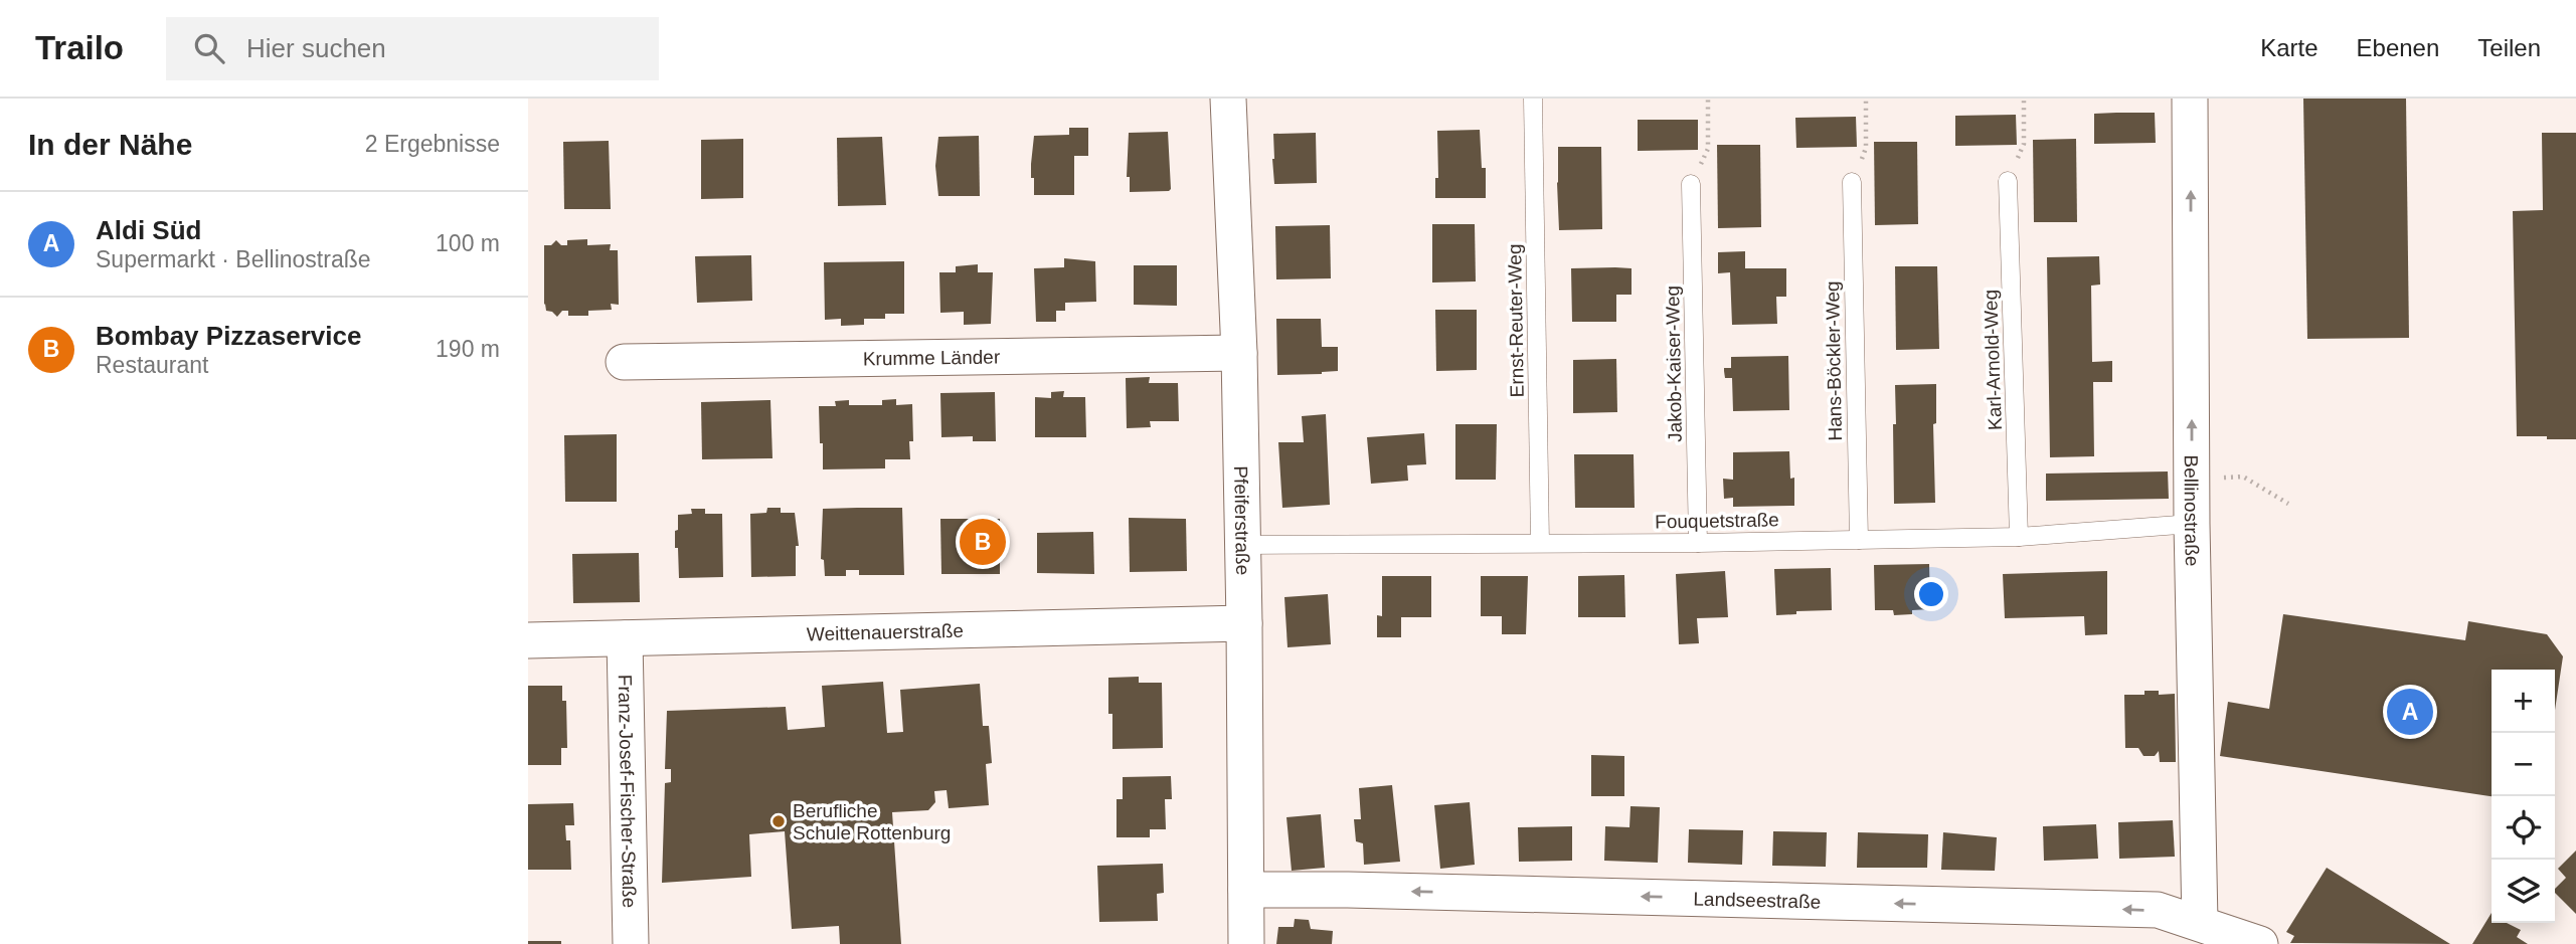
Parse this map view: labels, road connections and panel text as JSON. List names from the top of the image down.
{
  "streets": {
    "street": [
      "Krumme Länder",
      "Bellinostraße",
      "Pfeiferstraße",
      "Weittenauerstraße",
      "Franz-Josef-Fischer-Straße",
      "Landseestraße"
    ],
    "lane": [
      "Ernst-Reuter-Weg",
      "Karl-Arnold-Weg",
      "Hans-Böckler-Weg",
      "Jakob-Kaiser-Weg",
      "Fouquetstraße"
    ]
  },
  "crossings": [
    ["Ernst-Reuter-Weg", "Fouquetstraße"],
    ["Krumme Länder", "Pfeiferstraße"],
    ["Karl-Arnold-Weg", "Fouquetstraße"],
    ["Hans-Böckler-Weg", "Fouquetstraße"],
    ["Jakob-Kaiser-Weg", "Fouquetstraße"],
    ["Bellinostraße", "Fouquetstraße"],
    ["Bellinostraße", "Landseestraße"],
    ["Pfeiferstraße", "Fouquetstraße"],
    ["Pfeiferstraße", "Weittenauerstraße"],
    ["Pfeiferstraße", "Landseestraße"],
    ["Weittenauerstraße", "Franz-Josef-Fischer-Straße"]
  ],
  "one_way": ["Bellinostraße", "Landseestraße"],
  "places": ["Berufliche Schule Rottenburg"],
  "page": {
    "header": "Trailo",
    "search": "Hier suchen",
    "nav": ["Karte", "Ebenen", "Teilen"],
    "heading": ["In der Nähe", "2 Ergebnisse"],
    "list": [
      {
        "mark": "A",
        "name": "Aldi Süd",
        "note": "Supermarkt · Bellinostraße",
        "value": "100 m"
      },
      {
        "mark": "B",
        "name": "Bombay Pizzaservice",
        "note": "Restaurant",
        "value": "190 m"
      }
    ],
    "pins": ["B", "A"],
    "map_buttons": ["+", "−"]
  }
}
